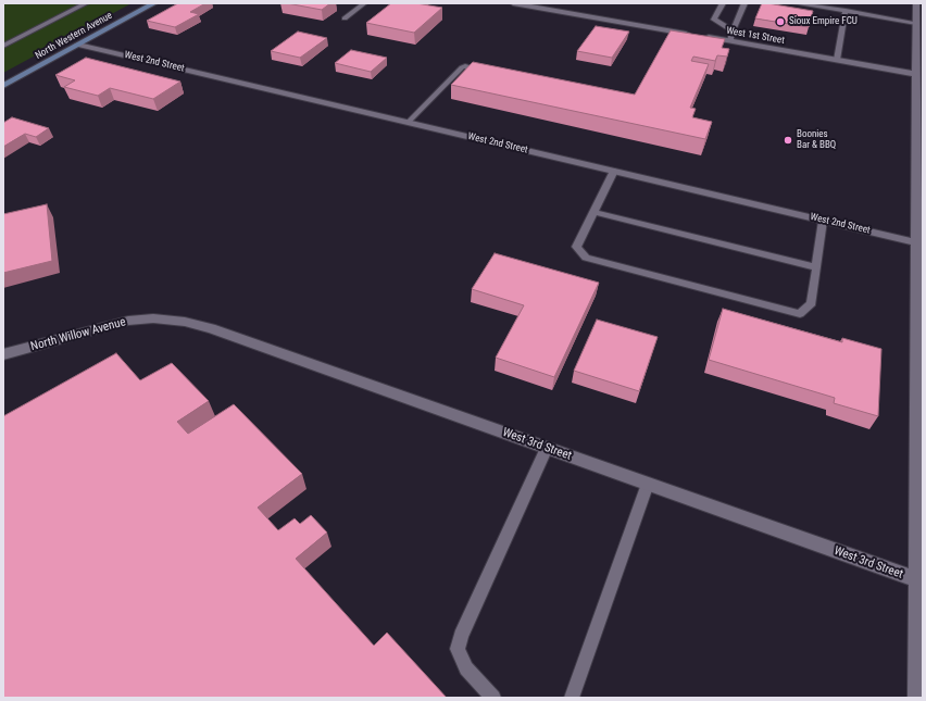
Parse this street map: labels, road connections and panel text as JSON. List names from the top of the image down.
{
  "streets": {
    "street": [
      "North Western Avenue",
      "West 1st Street",
      "West 2nd Street",
      "North Willow Avenue",
      "West 3rd Street"
    ]
  },
  "crossings": [
    ["North Western Avenue", "West 2nd Street"],
    ["North Willow Avenue", "West 3rd Street"]
  ],
  "places": ["Sioux Empire FCU", "Boonies Bar & BBQ"]
}
